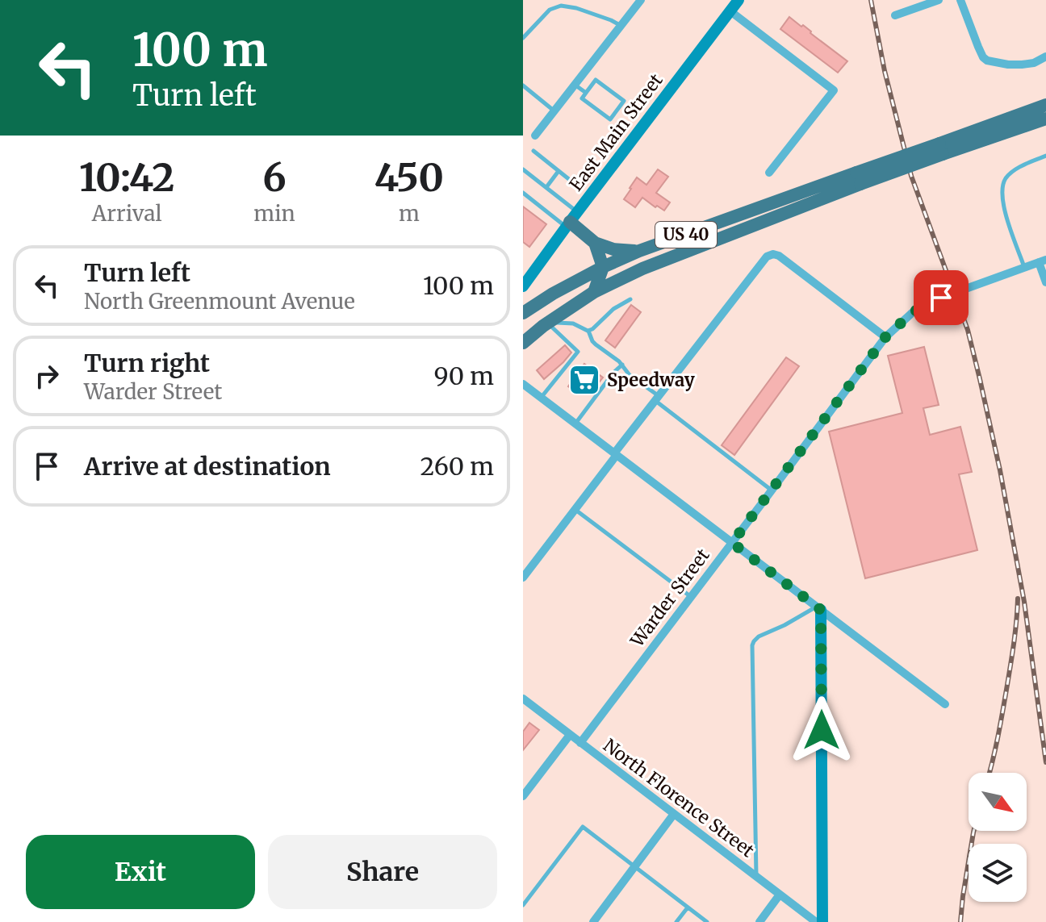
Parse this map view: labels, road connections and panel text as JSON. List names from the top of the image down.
{
  "streets": {
    "main road": ["East Main Street", "US 40"],
    "street": ["Warder Street", "North Florence Street"]
  },
  "crossings": [
    ["Warder Street", "North Florence Street"]
  ],
  "places": {
    "supermarket": ["Speedway"]
  },
  "north": "bottom right",
  "page": {
    "turn": ["100 m", "Turn left"],
    "eta": [
      "10:42",
      "Arrival",
      "6",
      "min",
      "450",
      "m"
    ],
    "list": [
      {
        "name": "Turn left",
        "note": "North Greenmount Avenue",
        "value": "100 m"
      },
      {
        "name": "Turn right",
        "note": "Warder Street",
        "value": "90 m"
      },
      {
        "name": "Arrive at destination",
        "value": "260 m"
      }
    ],
    "buttons": ["Exit", "Share"]
  }
}
